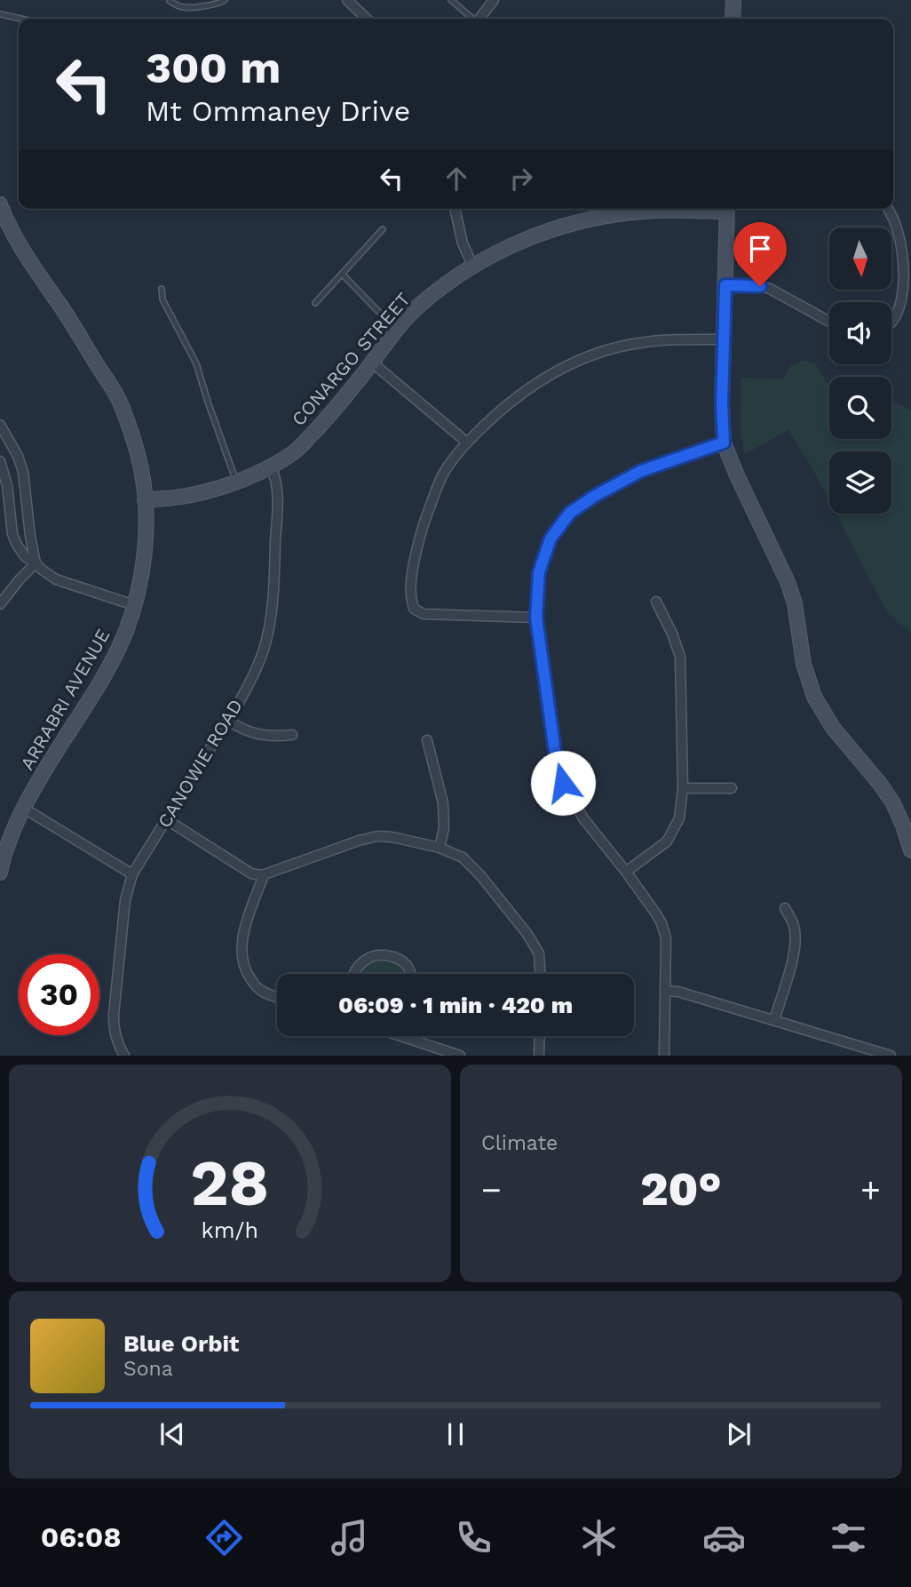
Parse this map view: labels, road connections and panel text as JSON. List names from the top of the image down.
{
  "streets": {
    "street": ["CONARGO STREET", "ARRABRI AVENUE", "CANOWIE ROAD"]
  },
  "crossings": [
    ["CONARGO STREET", "ARRABRI AVENUE"],
    ["CONARGO STREET", "CANOWIE ROAD"]
  ],
  "north": "bottom",
  "page": {
    "turn": ["300 m", "Mt Ommaney Drive"],
    "limit": "30",
    "trip": "06:09 · 1 min · 420 m",
    "tile": "Climate",
    "heat": ["−", "20°", "+"],
    "song": ["Blue Orbit", "Sona"],
    "tabs": "06:08",
    "gauge": ["28", "km/h"]
  }
}
